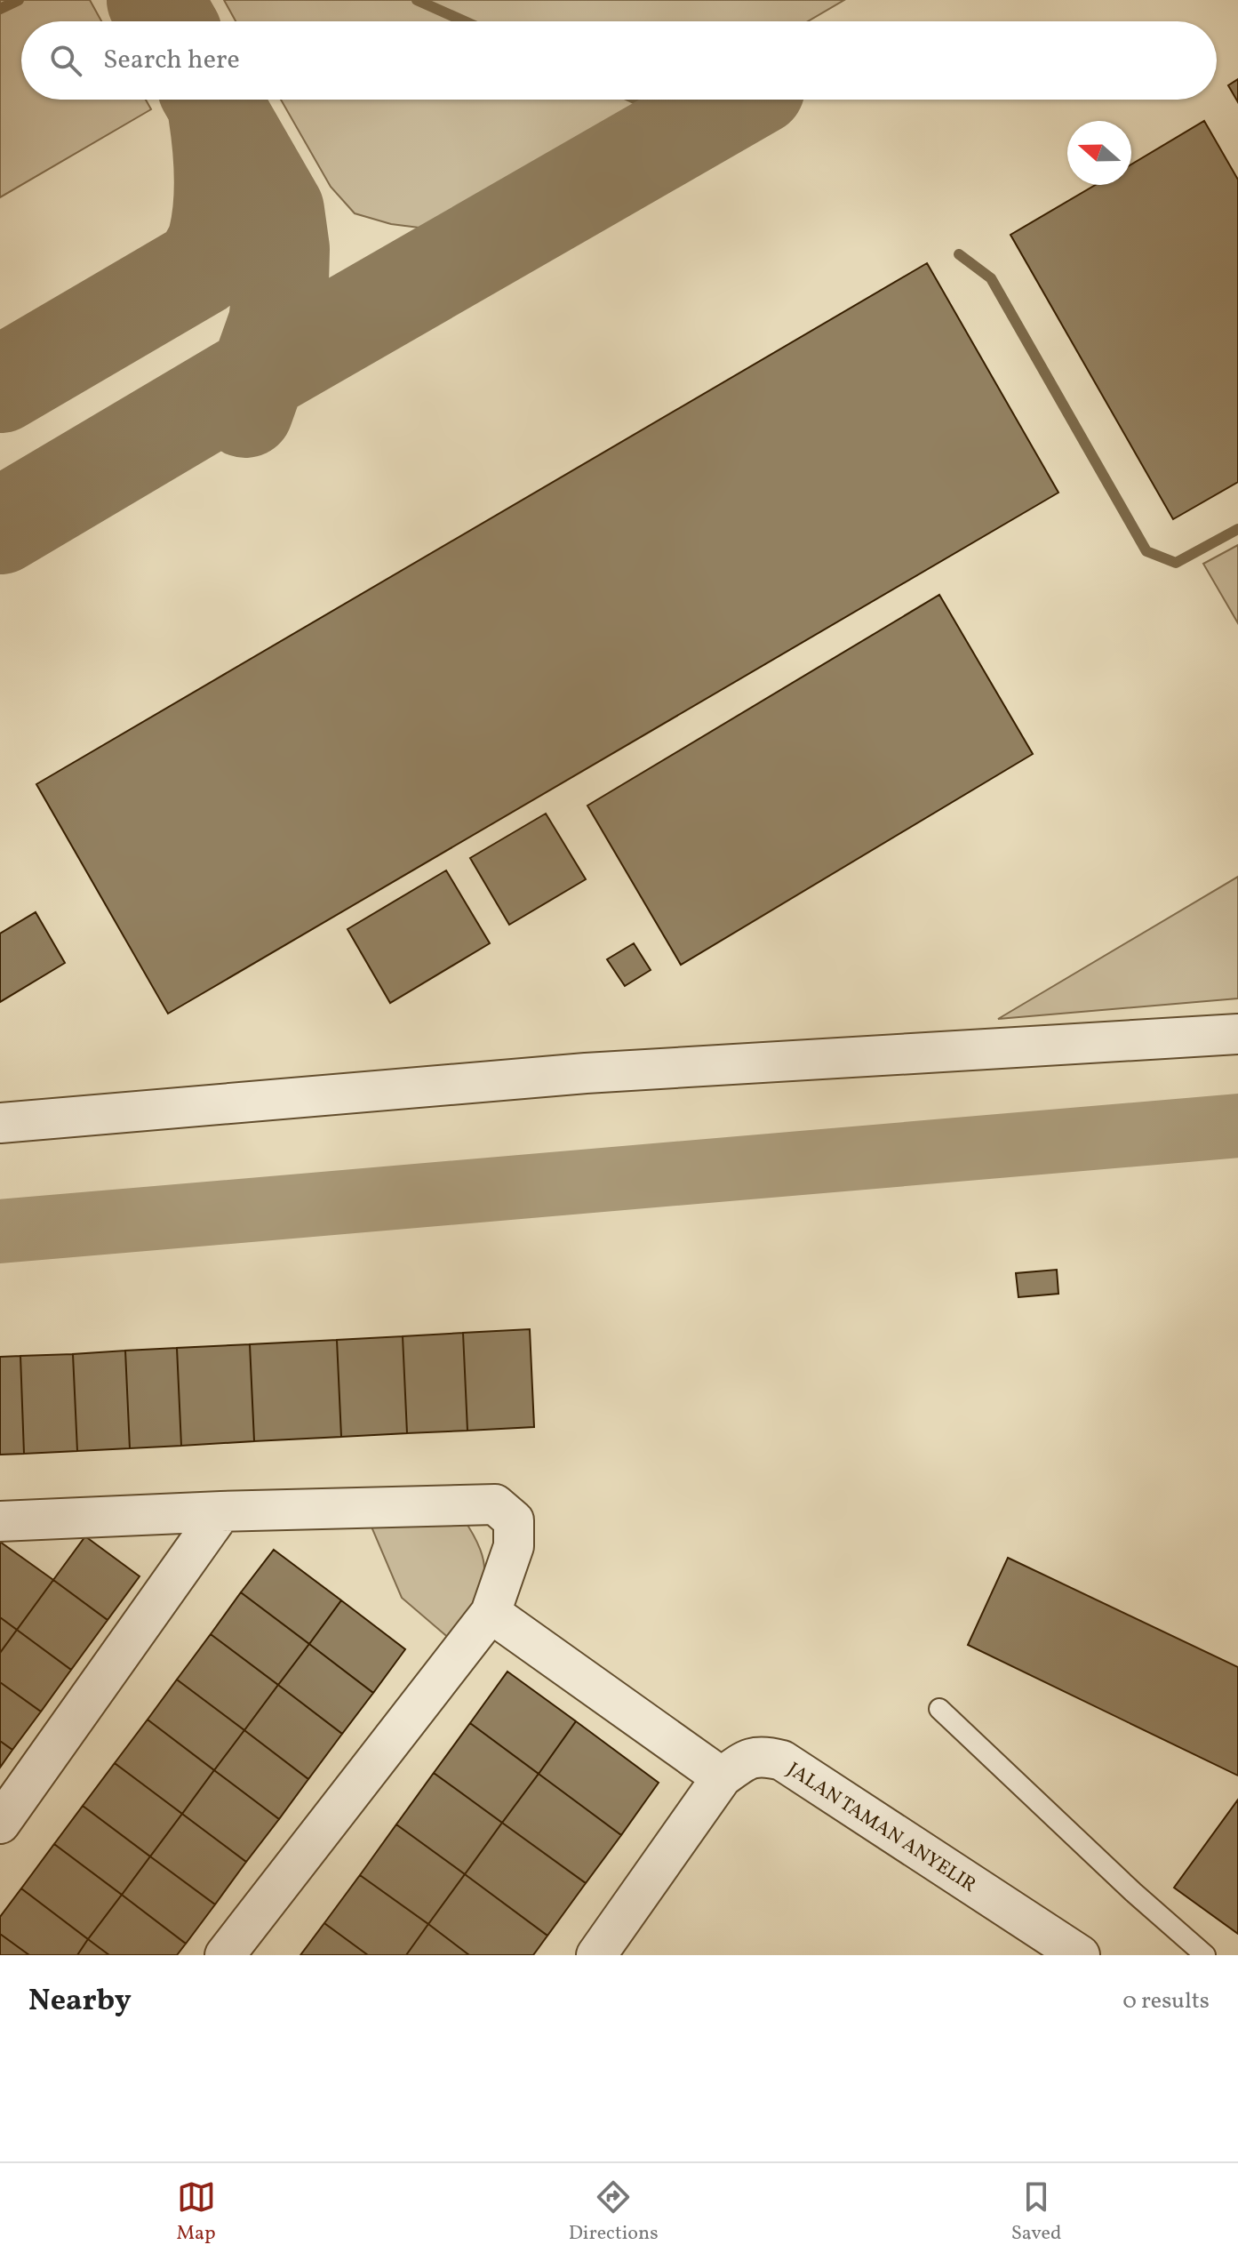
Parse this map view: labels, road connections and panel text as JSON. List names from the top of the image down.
{
  "streets": {
    "street": ["JALAN TAMAN ANYELIR"]
  },
  "north": "left",
  "page": {
    "search": "Search here",
    "heading": ["Nearby", "0 results"],
    "nav": ["Map", "Directions", "Saved"]
  }
}
